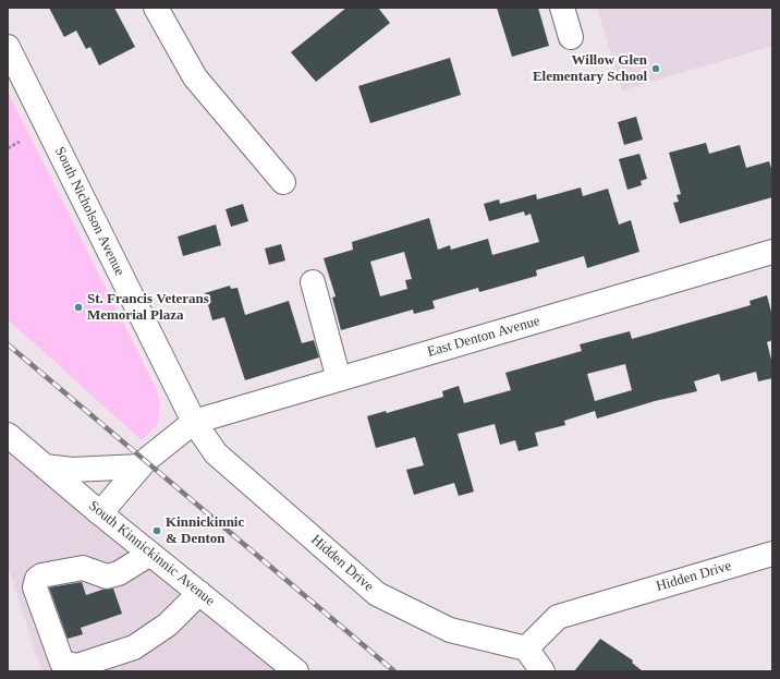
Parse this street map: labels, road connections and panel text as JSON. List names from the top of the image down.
{
  "streets": {
    "street": [
      "South Nicholson Avenue",
      "East Denton Avenue",
      "South Kinnickinnic Avenue",
      "Hidden Drive"
    ]
  },
  "crossings": [
    ["South Nicholson Avenue", "East Denton Avenue"],
    ["South Nicholson Avenue", "Hidden Drive"],
    ["East Denton Avenue", "Hidden Drive"]
  ],
  "places": ["Willow Glen Elementary School", "St. Francis Veterans Memorial Plaza", "Kinnickinnic & Denton"]
}
